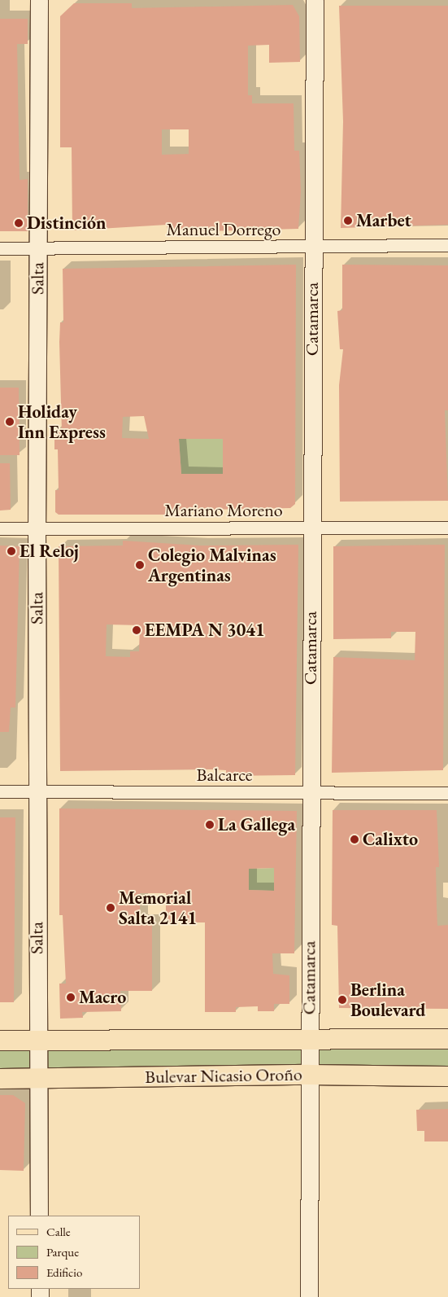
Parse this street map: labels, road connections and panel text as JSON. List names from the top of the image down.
{
  "streets": {
    "main road": ["Salta", "Catamarca", "Bulevar Nicasio Oroño"],
    "street": ["Manuel Dorrego", "Mariano Moreno", "Balcarce"]
  },
  "crossings": [
    ["Manuel Dorrego", "Salta"],
    ["Manuel Dorrego", "Catamarca"],
    ["Salta", "Mariano Moreno"],
    ["Salta", "Balcarce"],
    ["Salta", "Bulevar Nicasio Oroño"],
    ["Catamarca", "Mariano Moreno"],
    ["Catamarca", "Balcarce"],
    ["Catamarca", "Bulevar Nicasio Oroño"]
  ],
  "places": [
    "Marbet",
    "Distinción",
    "Holiday Inn Express",
    "El Reloj",
    "Colegio Malvinas Argentinas",
    "EEMPA N 3041",
    "La Gallega",
    "Calixto",
    "Memorial Salta 2141",
    "Macro",
    "Berlina Boulevard"
  ],
  "legend": ["Calle", "Parque", "Edificio"]
}
